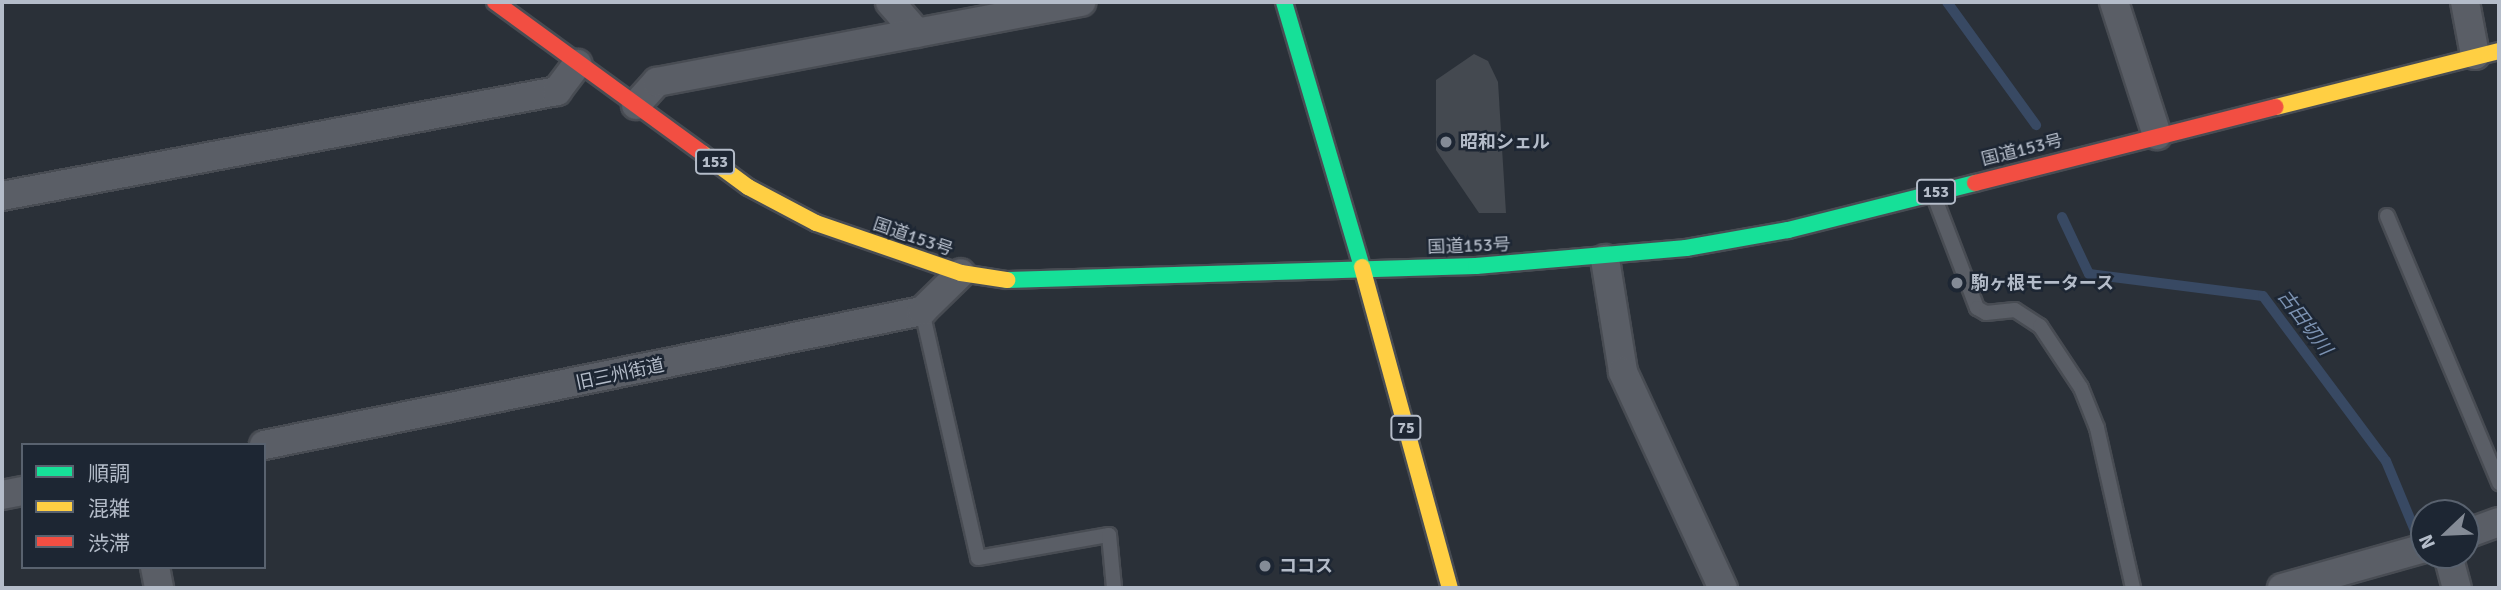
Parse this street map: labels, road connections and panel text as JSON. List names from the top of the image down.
{
  "streets": {
    "main road": ["国道153号", "153", "75"],
    "street": ["旧三州街道"]
  },
  "crossings": [
    ["国道153号", "75"]
  ],
  "water": ["古田切川"],
  "places": ["昭和シェル", "駒ヶ根モータース", "ココス"],
  "legend": ["順調", "混雑", "渋滞"],
  "north": "bottom left"
}
